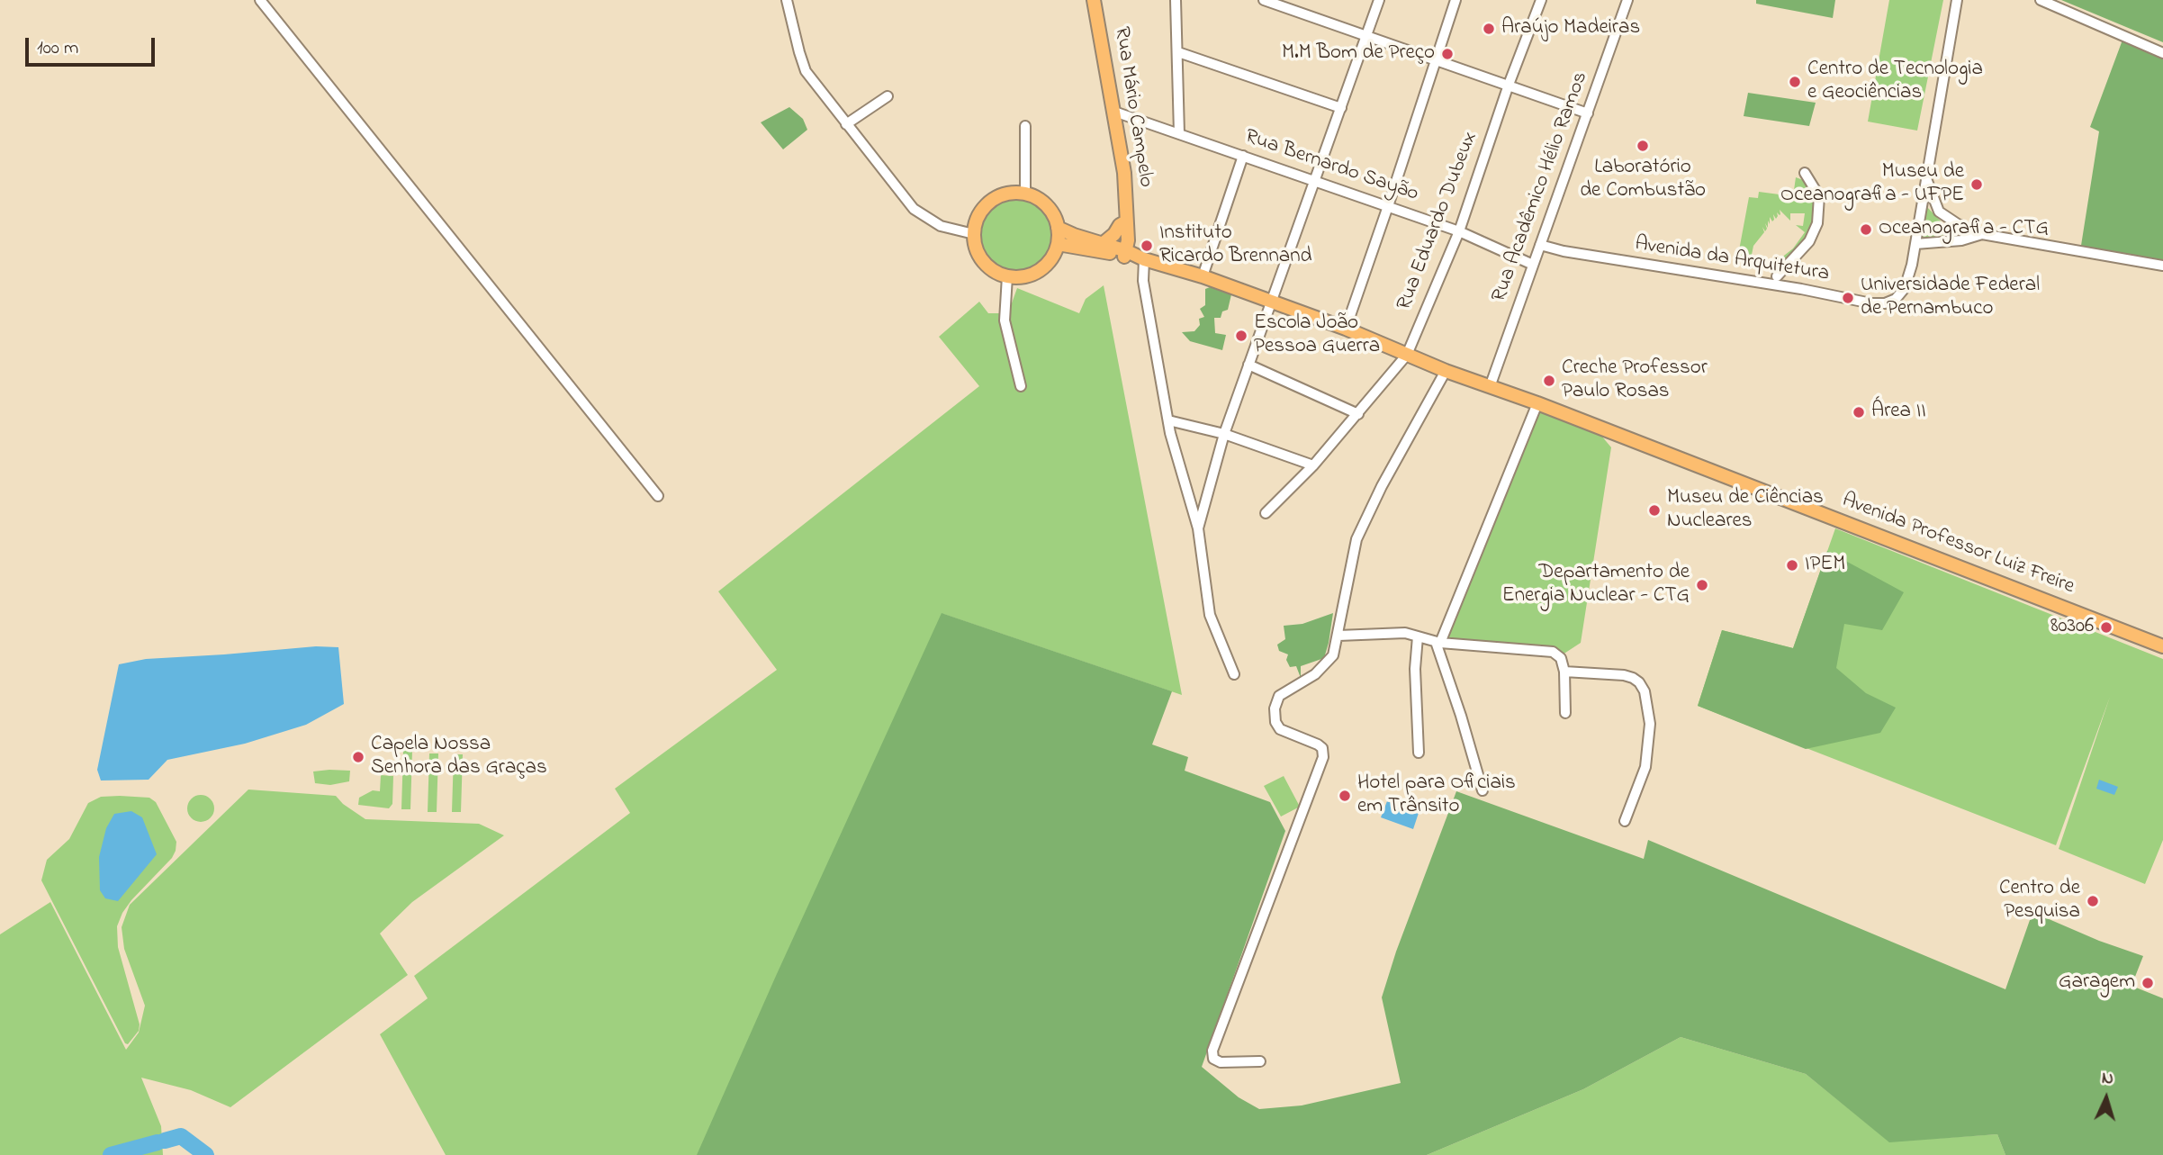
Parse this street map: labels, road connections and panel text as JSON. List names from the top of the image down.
{
  "streets": {
    "main road": ["Rua Mário Campelo", "Avenida Professor Luiz Freire"],
    "street": [
      "Rua Bernardo Sayão",
      "Rua Acadêmico Hélio Ramos",
      "Rua Eduardo Dubeux",
      "Avenida da Arquitetura"
    ]
  },
  "crossings": [
    ["Rua Mário Campelo", "Rua Bernardo Sayão"],
    ["Rua Mário Campelo", "Avenida Professor Luiz Freire"],
    ["Rua Bernardo Sayão", "Rua Acadêmico Hélio Ramos"],
    ["Rua Bernardo Sayão", "Rua Eduardo Dubeux"],
    ["Rua Acadêmico Hélio Ramos", "Avenida da Arquitetura"],
    ["Rua Acadêmico Hélio Ramos", "Avenida Professor Luiz Freire"],
    ["Rua Eduardo Dubeux", "Avenida Professor Luiz Freire"]
  ],
  "places": [
    "Araújo Madeiras",
    "M.M Bom de Preço",
    "Centro de Tecnologia e Geociências",
    "Laboratório de Combustão",
    "Museu de Oceanografia - UFPE",
    "Oceanografia - CTG",
    "Instituto Ricardo Brennand",
    "Universidade Federal de Pernambuco",
    "Escola João Pessoa Guerra",
    "Creche Professor Paulo Rosas",
    "Área II",
    "Museu de Ciências Nucleares",
    "IPEM",
    "Departamento de Energia Nuclear - CTG",
    "80306",
    "Capela Nossa Senhora das Graças",
    "Hotel para Oficiais em Trânsito",
    "Centro de Pesquisa",
    "Garagem"
  ],
  "scale_bar": "100 m",
  "north": "top"
}
